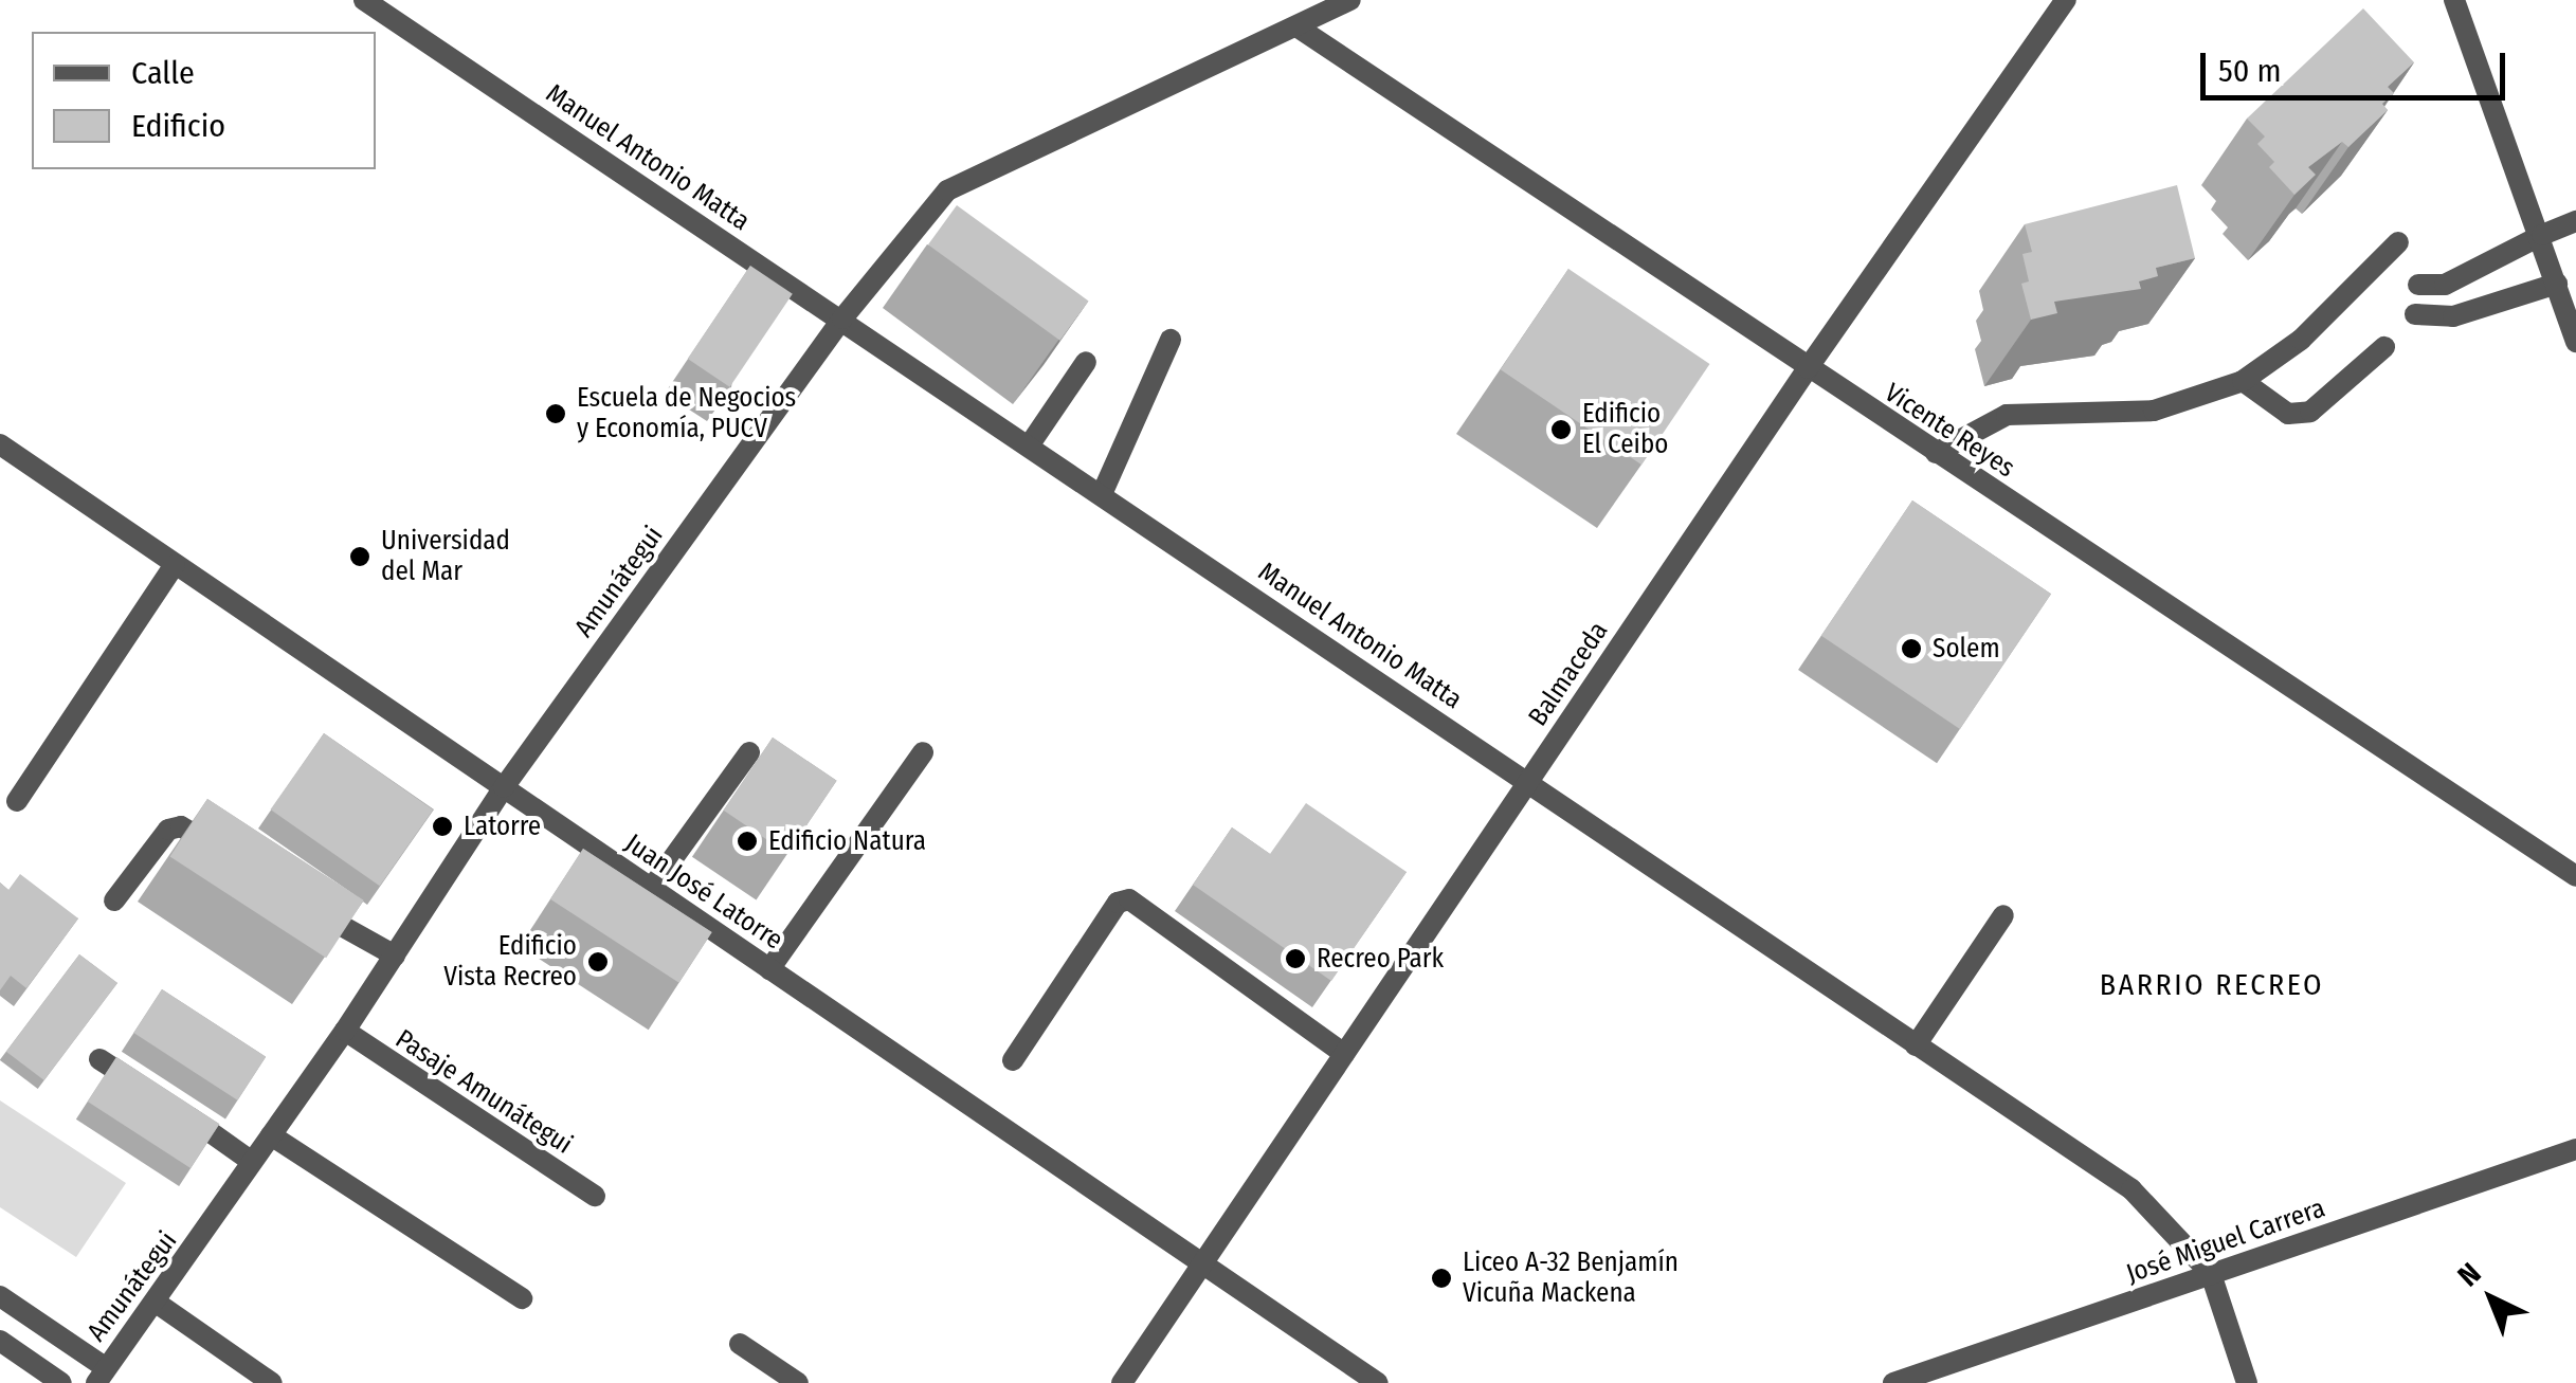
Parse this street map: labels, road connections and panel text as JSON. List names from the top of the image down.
{
  "streets": {
    "street": [
      "Manuel Antonio Matta",
      "Vicente Reyes",
      "Amunátegui",
      "Balmaceda",
      "Juan José Latorre",
      "Pasaje Amunátegui",
      "José Miguel Carrera"
    ]
  },
  "crossings": [
    ["Manuel Antonio Matta", "Amunátegui"],
    ["Manuel Antonio Matta", "Balmaceda"],
    ["Manuel Antonio Matta", "José Miguel Carrera"],
    ["Vicente Reyes", "Amunátegui"],
    ["Vicente Reyes", "Balmaceda"],
    ["Amunátegui", "Juan José Latorre"],
    ["Amunátegui", "Pasaje Amunátegui"],
    ["Balmaceda", "Juan José Latorre"]
  ],
  "districts": ["BARRIO RECREO"],
  "places": [
    "Escuela de Negocios y Economía, PUCV",
    "Edificio El Ceibo",
    "Universidad del Mar",
    "Solem",
    "Latorre",
    "Edificio Natura",
    "Recreo Park",
    "Edificio Vista Recreo",
    "Liceo A-32 Benjamín Vicuña Mackena"
  ],
  "legend": ["Calle", "Edificio"],
  "scale_bar": "50 m",
  "north": "top left"
}
